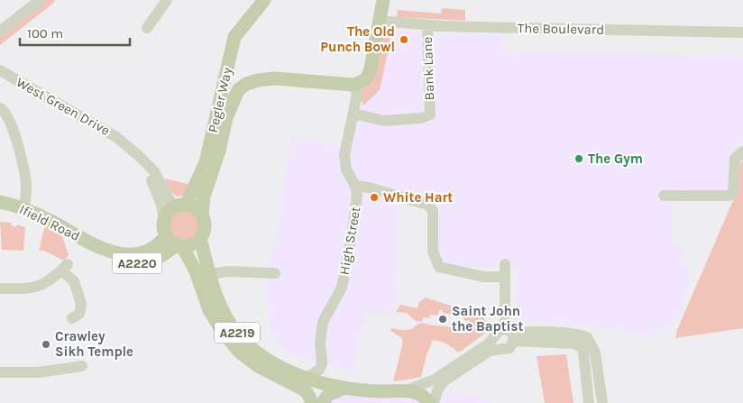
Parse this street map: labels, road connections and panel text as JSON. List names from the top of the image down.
{
  "streets": {
    "main road": [
      "Pegler Way",
      "Ifield Road",
      "A2220",
      "A2219"
    ],
    "street": [
      "The Boulevard",
      "Bank Lane",
      "West Green Drive",
      "High Street"
    ]
  },
  "crossings": [
    ["The Boulevard", "Bank Lane"],
    ["Bank Lane", "High Street"],
    ["Pegler Way", "West Green Drive"],
    ["Pegler Way", "Ifield Road"],
    ["Pegler Way", "A2219"],
    ["West Green Drive", "Ifield Road"],
    ["West Green Drive", "A2219"],
    ["Ifield Road", "A2219"],
    ["High Street", "A2219"]
  ],
  "places": [
    "The Old Punch Bowl",
    "The Gym",
    "White Hart",
    "Saint John the Baptist",
    "Crawley Sikh Temple"
  ],
  "scale_bar": "100 m"
}
